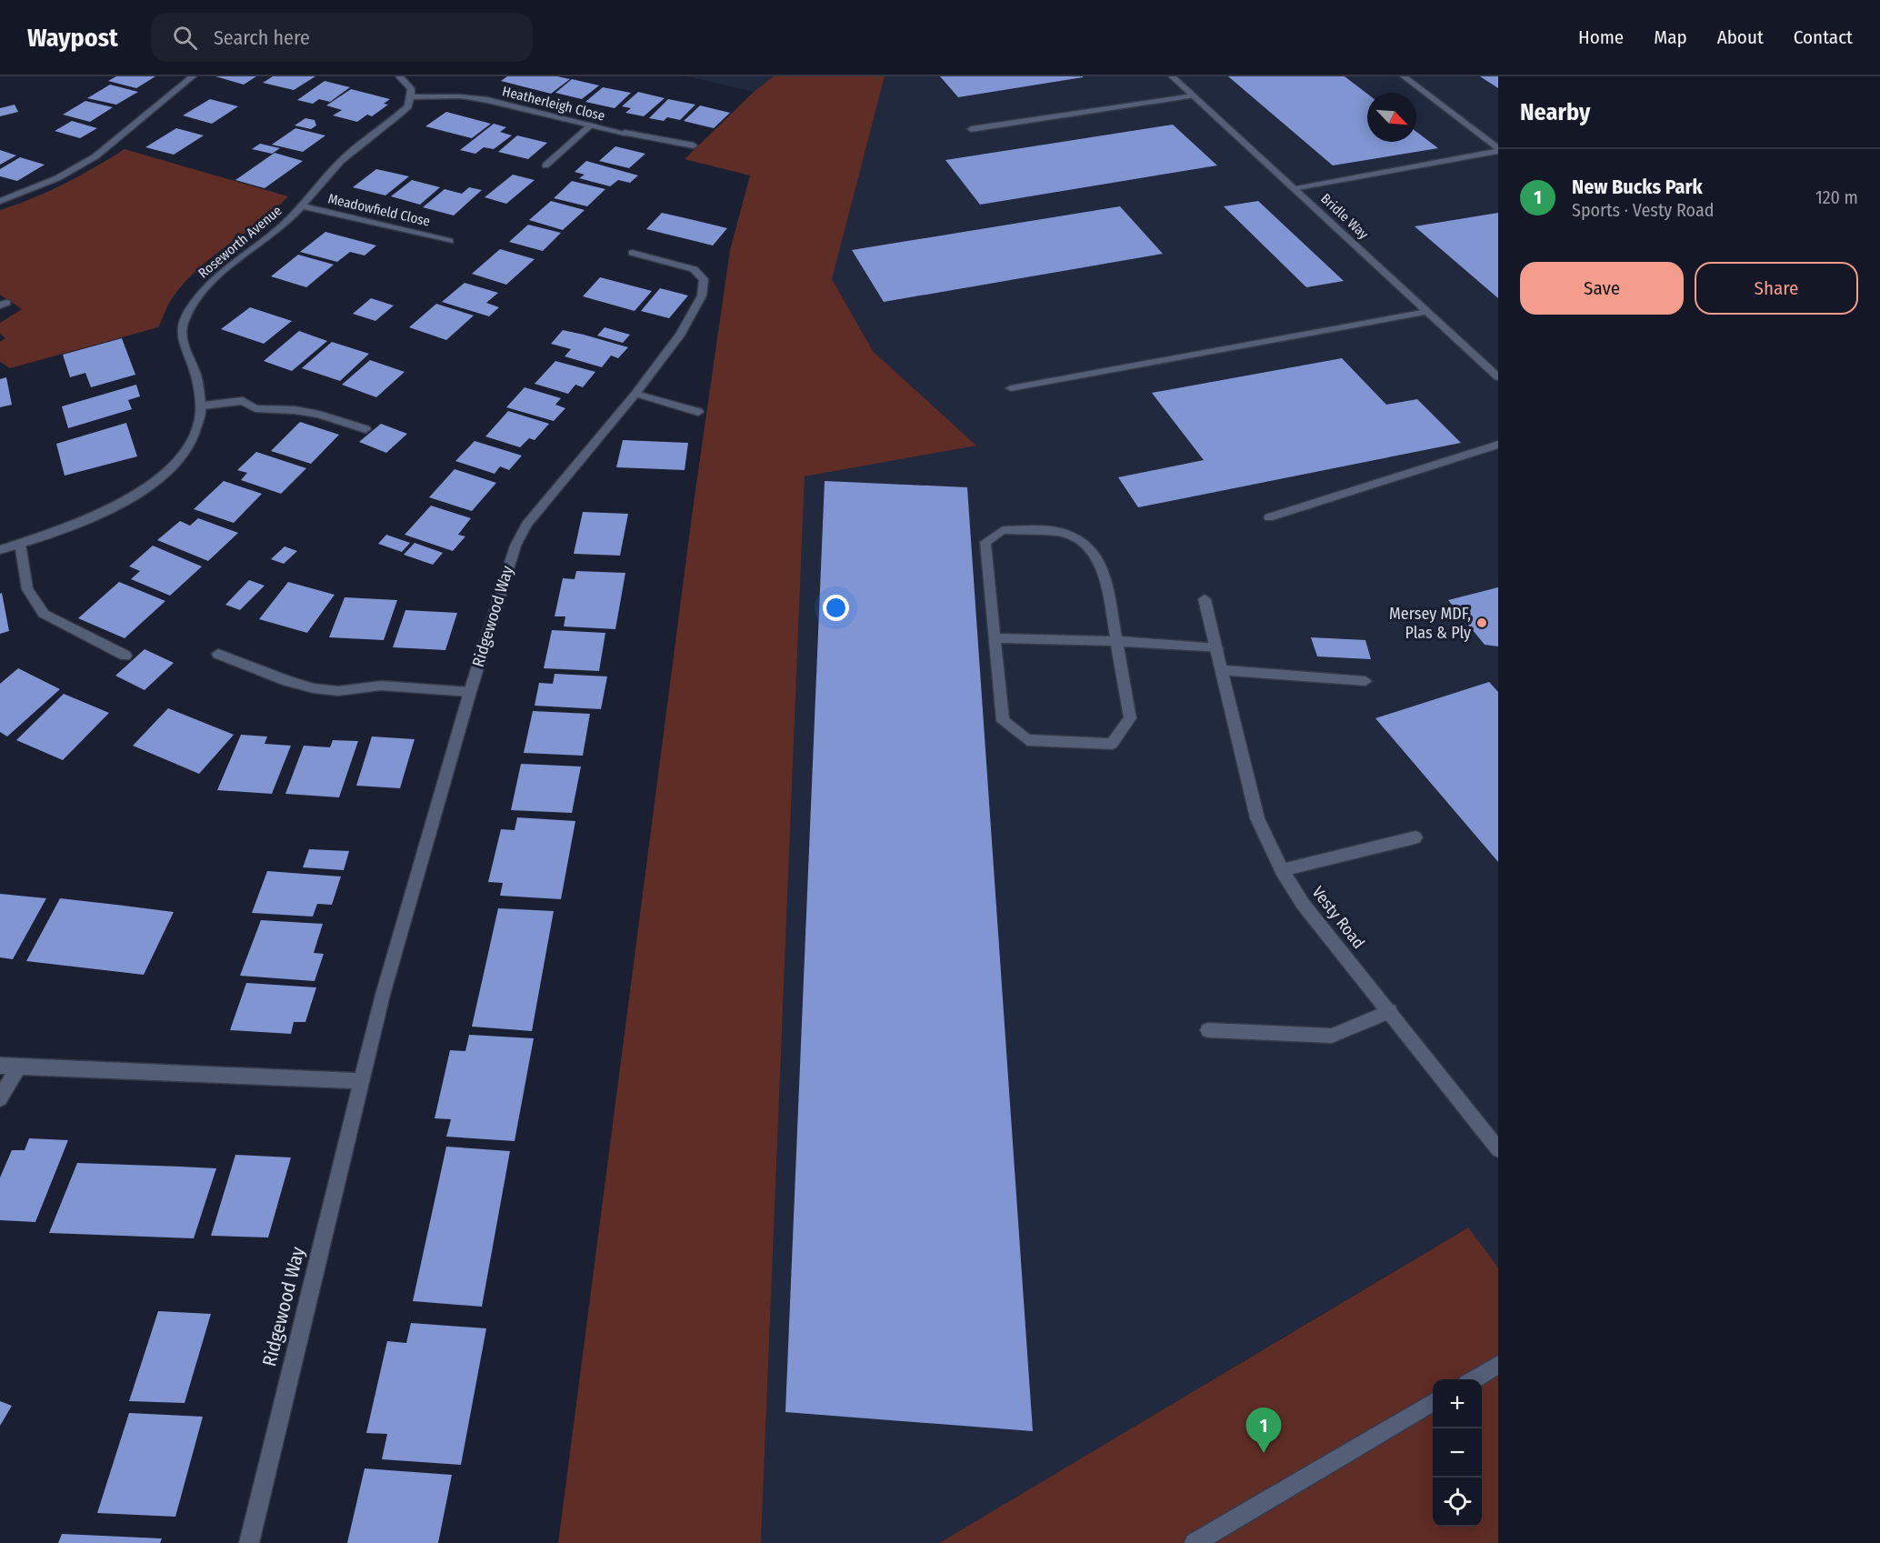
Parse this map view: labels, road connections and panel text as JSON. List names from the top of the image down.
{
  "streets": {
    "street": [
      "Heatherleigh Close",
      "Meadowfield Close",
      "Bridle Way",
      "Roseworth Avenue",
      "Ridgewood Way",
      "Vesty Road"
    ]
  },
  "crossings": [
    ["Heatherleigh Close", "Roseworth Avenue"],
    ["Meadowfield Close", "Roseworth Avenue"]
  ],
  "places": ["Mersey MDF, Plas & Ply"],
  "north": "bottom right",
  "page": {
    "header": "Waypost",
    "search": "Search here",
    "nav": [
      "Home",
      "Map",
      "About",
      "Contact"
    ],
    "heading": "Nearby",
    "list": [
      {
        "mark": "1",
        "name": "New Bucks Park",
        "note": "Sports · Vesty Road",
        "value": "120 m"
      }
    ],
    "buttons": ["Save", "Share"],
    "map_buttons": ["+", "−"],
    "pins": "1"
  }
}
